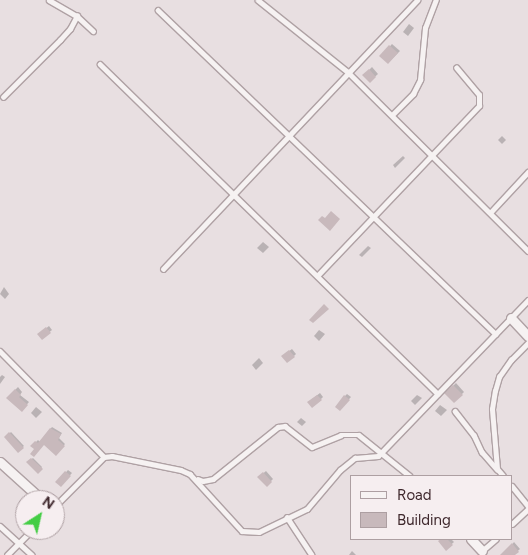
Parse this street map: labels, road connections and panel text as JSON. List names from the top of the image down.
{
  "legend": ["Road", "Building"],
  "north": "top right"
}
